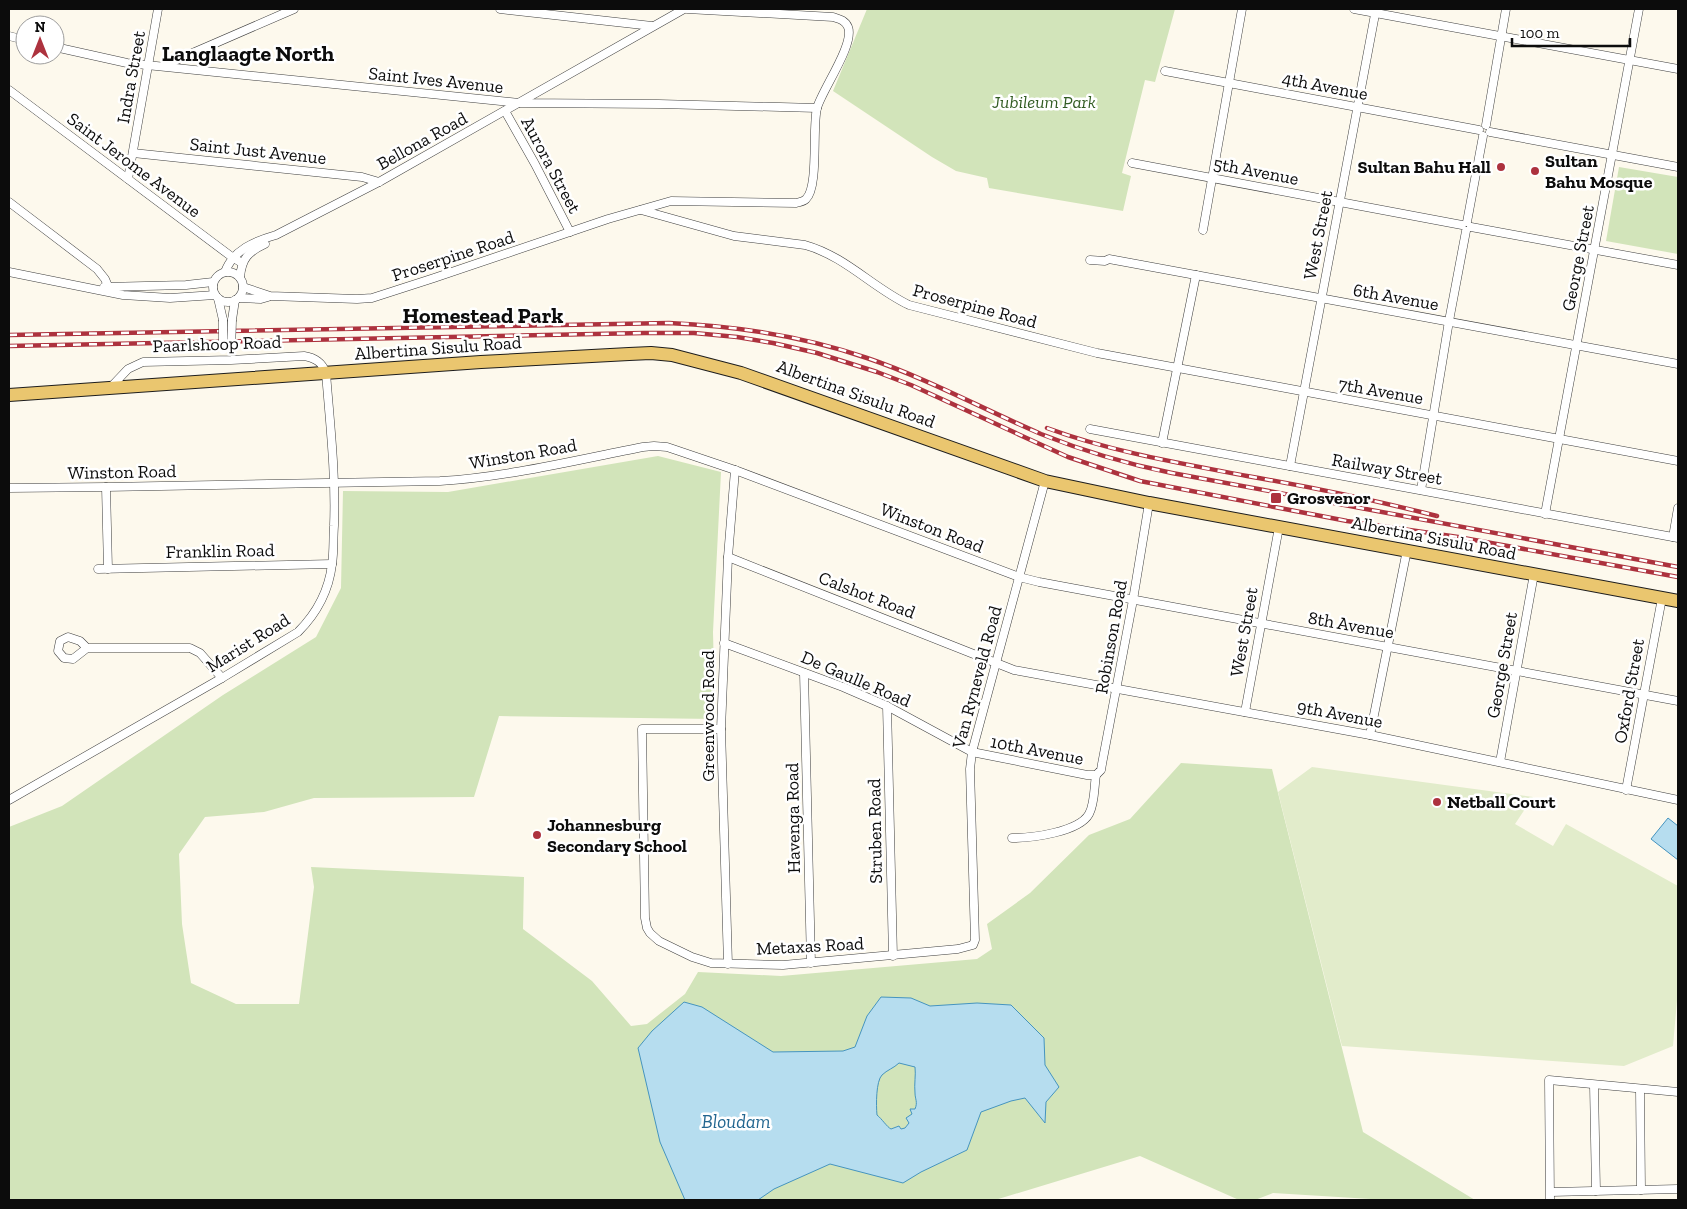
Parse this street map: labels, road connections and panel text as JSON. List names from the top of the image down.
{
  "streets": {
    "main road": ["Albertina Sisulu Road"],
    "street": [
      "Indra Street",
      "Saint Ives Avenue",
      "4th Avenue",
      "Bellona Road",
      "Saint Just Avenue",
      "Saint Jerome Avenue",
      "Aurora Street",
      "5th Avenue",
      "West Street",
      "Proserpine Road",
      "George Street",
      "6th Avenue",
      "Paarlshoop Road",
      "7th Avenue",
      "Winston Road",
      "Railway Street",
      "Franklin Road",
      "Calshot Road",
      "8th Avenue",
      "Robinson Road",
      "Marist Road",
      "Van Ryneveld Road",
      "De Gaulle Road",
      "Oxford Street",
      "9th Avenue",
      "Greenwood Road",
      "10th Avenue",
      "Havenga Road",
      "Struben Road",
      "Metaxas Road"
    ]
  },
  "crossings": [
    ["Indra Street", "Saint Ives Avenue"],
    ["Indra Street", "Saint Just Avenue"],
    ["Indra Street", "Saint Jerome Avenue"],
    ["Saint Ives Avenue", "Bellona Road"],
    ["Saint Ives Avenue", "Proserpine Road"],
    ["4th Avenue", "West Street"],
    ["4th Avenue", "George Street"],
    ["Bellona Road", "Saint Just Avenue"],
    ["Bellona Road", "Saint Jerome Avenue"],
    ["Bellona Road", "Aurora Street"],
    ["Aurora Street", "Proserpine Road"],
    ["5th Avenue", "West Street"],
    ["5th Avenue", "George Street"],
    ["West Street", "6th Avenue"],
    ["West Street", "Albertina Sisulu Road"],
    ["West Street", "7th Avenue"],
    ["West Street", "Railway Street"],
    ["West Street", "8th Avenue"],
    ["West Street", "9th Avenue"],
    ["Proserpine Road", "7th Avenue"],
    ["George Street", "6th Avenue"],
    ["George Street", "Albertina Sisulu Road"],
    ["George Street", "7th Avenue"],
    ["George Street", "Railway Street"],
    ["George Street", "8th Avenue"],
    ["George Street", "9th Avenue"],
    ["Paarlshoop Road", "Albertina Sisulu Road"],
    ["Paarlshoop Road", "Marist Road"],
    ["Albertina Sisulu Road", "Robinson Road"],
    ["Albertina Sisulu Road", "Marist Road"],
    ["Albertina Sisulu Road", "Van Ryneveld Road"],
    ["Albertina Sisulu Road", "Oxford Street"],
    ["Winston Road", "8th Avenue"],
    ["Winston Road", "Marist Road"],
    ["Winston Road", "Van Ryneveld Road"],
    ["Winston Road", "Greenwood Road"],
    ["Franklin Road", "Marist Road"],
    ["Calshot Road", "Van Ryneveld Road"],
    ["Calshot Road", "9th Avenue"],
    ["Calshot Road", "Greenwood Road"],
    ["8th Avenue", "Robinson Road"],
    ["8th Avenue", "Van Ryneveld Road"],
    ["8th Avenue", "Oxford Street"],
    ["Robinson Road", "9th Avenue"],
    ["Robinson Road", "10th Avenue"],
    ["Van Ryneveld Road", "De Gaulle Road"],
    ["Van Ryneveld Road", "9th Avenue"],
    ["Van Ryneveld Road", "10th Avenue"],
    ["Van Ryneveld Road", "Metaxas Road"],
    ["De Gaulle Road", "Greenwood Road"],
    ["De Gaulle Road", "10th Avenue"],
    ["De Gaulle Road", "Havenga Road"],
    ["De Gaulle Road", "Struben Road"],
    ["Oxford Street", "9th Avenue"],
    ["Greenwood Road", "Metaxas Road"],
    ["Havenga Road", "Metaxas Road"],
    ["Struben Road", "Metaxas Road"]
  ],
  "districts": ["Langlaagte North", "Homestead Park"],
  "water": ["Bloudam"],
  "parks": ["Jubileum Park"],
  "places": {
    "other": [
      "Sultan Bahu Hall",
      "Sultan Bahu Mosque",
      "Netball Court",
      "Johannesburg Secondary School"
    ],
    "transit": ["Grosvenor"]
  },
  "scale_bar": "100 m",
  "north": "top"
}
